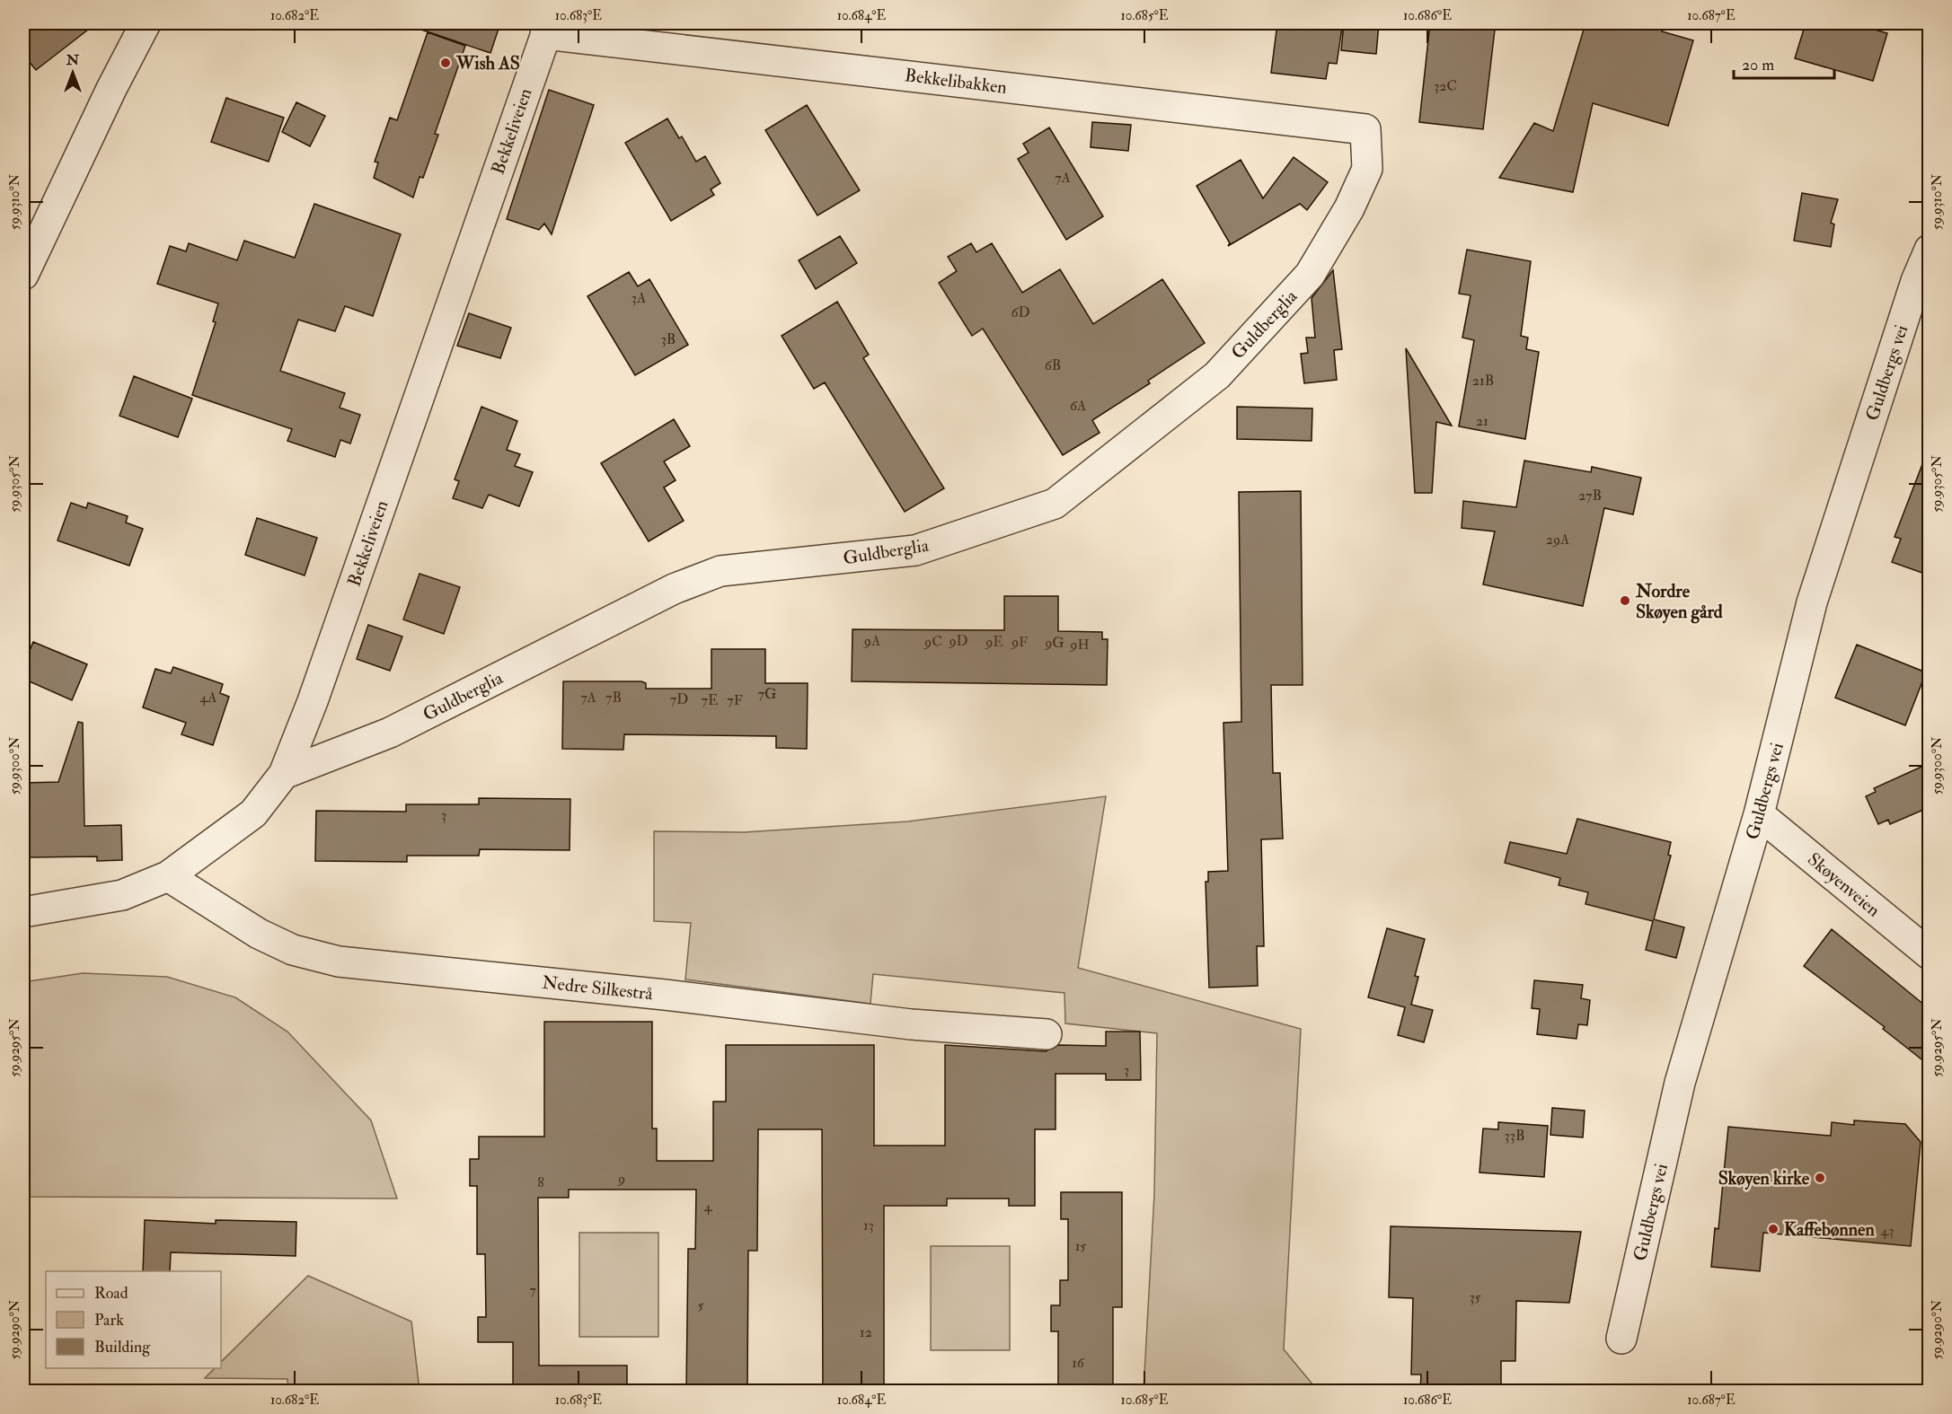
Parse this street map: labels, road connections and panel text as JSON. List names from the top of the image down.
{
  "streets": {
    "street": [
      "Bekkelibakken",
      "Bekkeliveien",
      "Guldberglia",
      "Guldbergs vei",
      "Skøyenveien",
      "Nedre Silkestrå"
    ]
  },
  "crossings": [
    ["Bekkelibakken", "Bekkeliveien"],
    ["Bekkelibakken", "Guldberglia"],
    ["Bekkeliveien", "Guldberglia"],
    ["Bekkeliveien", "Nedre Silkestrå"],
    ["Guldbergs vei", "Skøyenveien"]
  ],
  "places": [
    "Wish AS",
    "Nordre Skøyen gård",
    "Skøyen kirke",
    "Kaffebønnen"
  ],
  "house_numbers": [
    "32C",
    "7A",
    "3A",
    "6D",
    "3B",
    "6B",
    "21B",
    "6A",
    "21",
    "27B",
    "29A",
    "9A",
    "9D",
    "9C",
    "9E",
    "9F",
    "9G",
    "9H",
    "7G",
    "4A",
    "7A",
    "7B",
    "7D",
    "7E",
    "7F",
    "3",
    "3",
    "33B",
    "9",
    "8",
    "4",
    "13",
    "43",
    "15",
    "7",
    "35",
    "5",
    "12",
    "16"
  ],
  "legend": ["Road", "Park", "Building"],
  "scale_bar": "20 m",
  "north": "top",
  "coordinates": [
    "10.682°E",
    "10.683°E",
    "10.684°E",
    "10.685°E",
    "10.686°E",
    "10.687°E",
    "59.9310°N",
    "59.9305°N",
    "59.9300°N",
    "59.9295°N",
    "59.9290°N"
  ]
}
